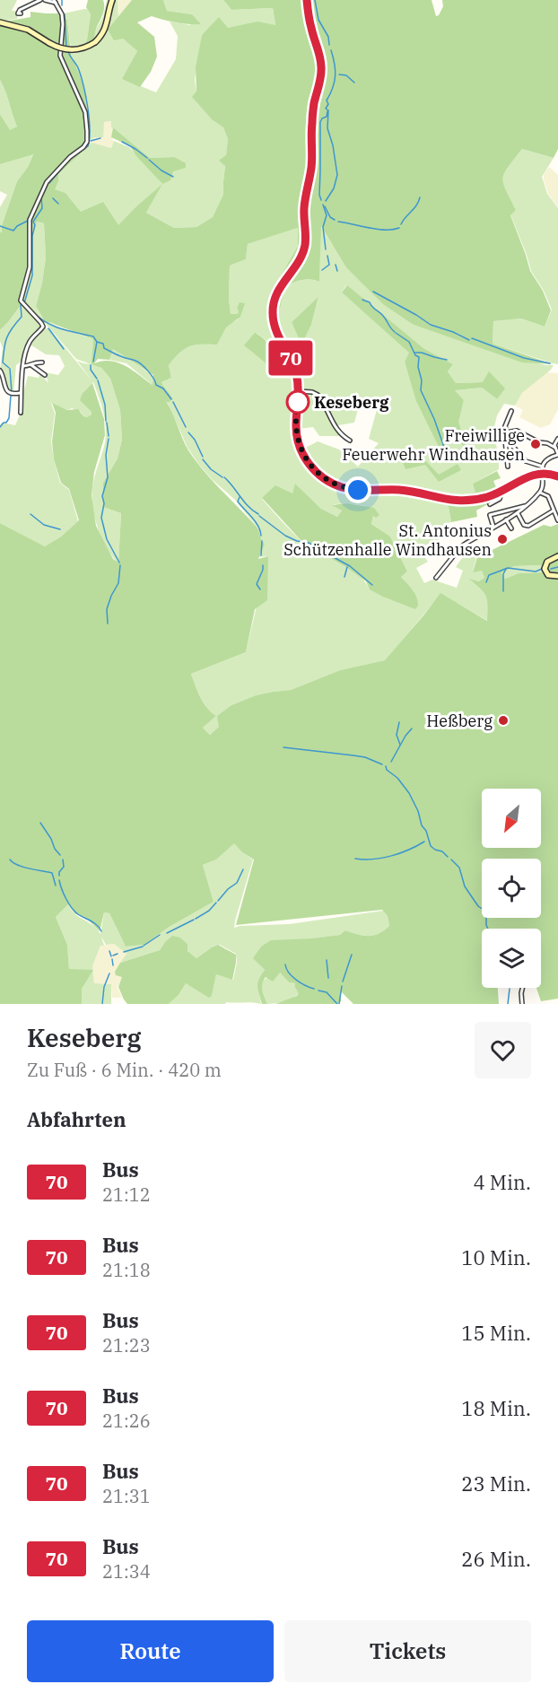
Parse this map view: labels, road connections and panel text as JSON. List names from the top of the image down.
{
  "places": [
    "Keseberg",
    "Freiwillige Feuerwehr Windhausen",
    "St. Antonius Schützenhalle Windhausen",
    "Heßberg"
  ],
  "lines": ["bus line 70"],
  "north": "bottom left",
  "page": {
    "on_map": "70",
    "heading": [
      ["Keseberg", "Zu Fuß · 6 Min. · 420 m"],
      "Abfahrten"
    ],
    "list": [
      {
        "mark": "70",
        "name": "Bus",
        "note": "21:12",
        "value": "4 Min."
      },
      {
        "mark": "70",
        "name": "Bus",
        "note": "21:18",
        "value": "10 Min."
      },
      {
        "mark": "70",
        "name": "Bus",
        "note": "21:23",
        "value": "15 Min."
      },
      {
        "mark": "70",
        "name": "Bus",
        "note": "21:26",
        "value": "18 Min."
      },
      {
        "mark": "70",
        "name": "Bus",
        "note": "21:31",
        "value": "23 Min."
      },
      {
        "mark": "70",
        "name": "Bus",
        "note": "21:34",
        "value": "26 Min."
      }
    ],
    "buttons": ["Route", "Tickets"]
  }
}
